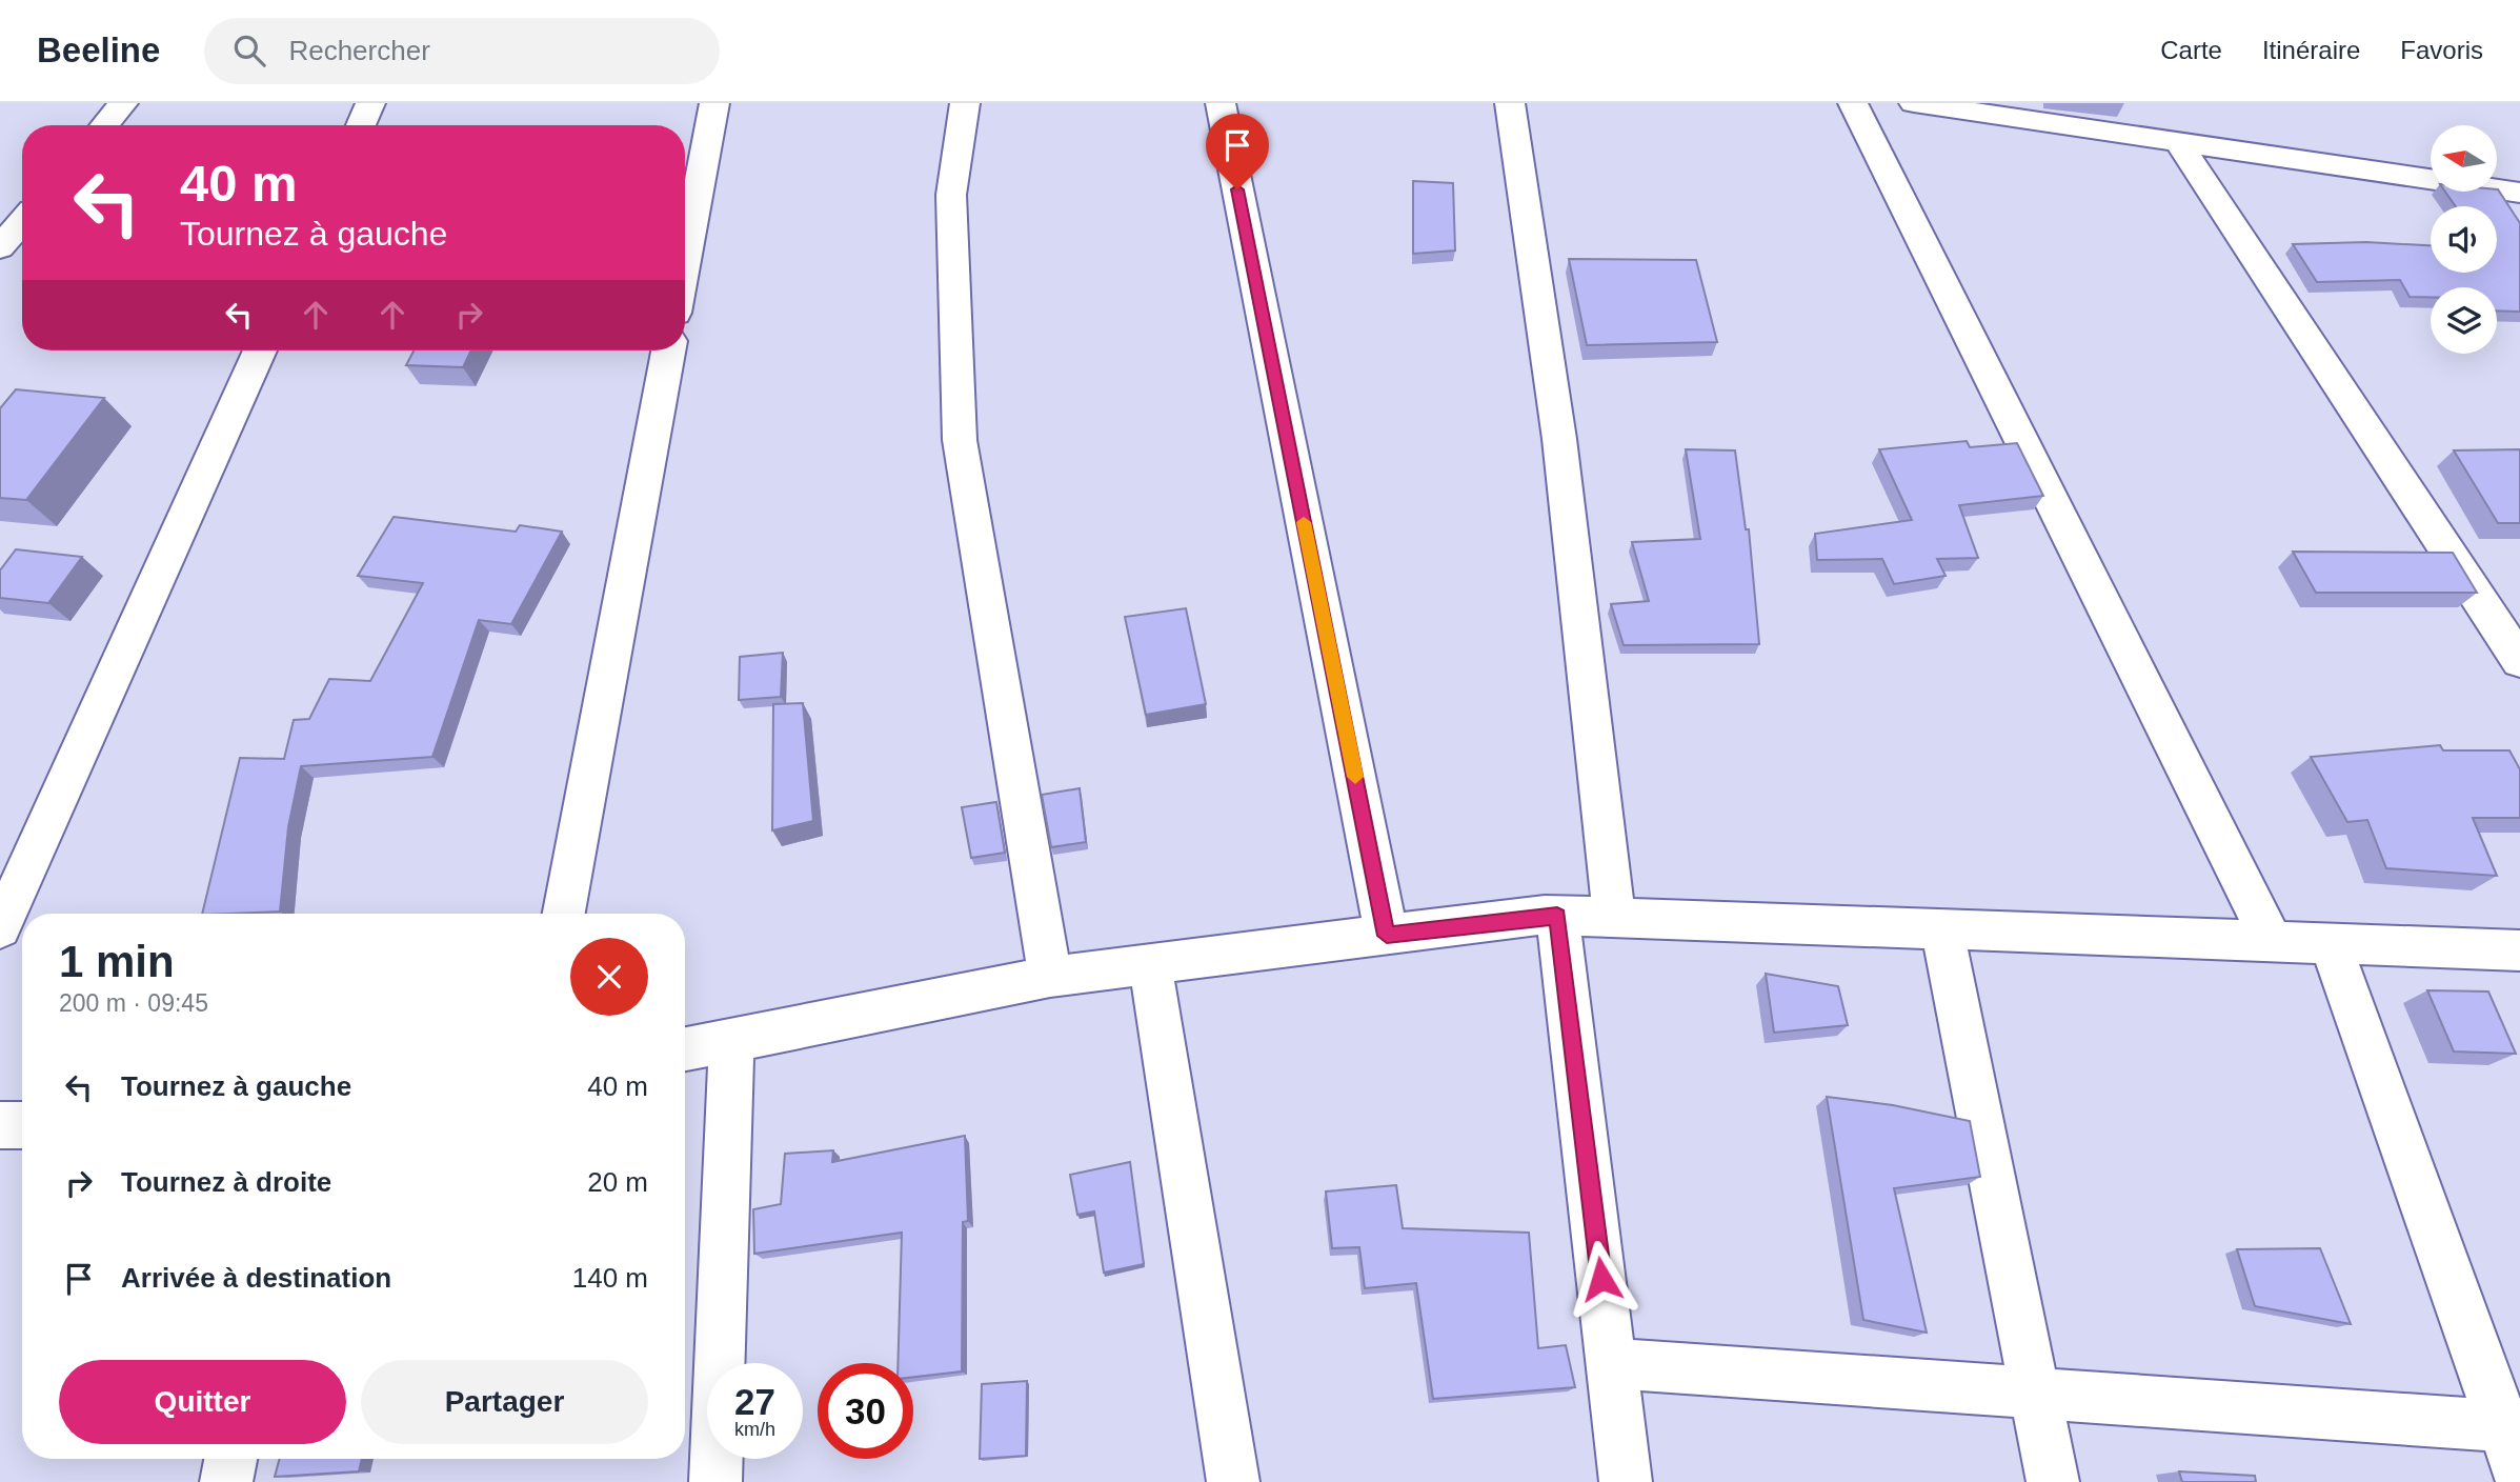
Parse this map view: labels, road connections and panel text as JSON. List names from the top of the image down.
{
  "north": "left",
  "page": {
    "header": "Beeline",
    "search": "Rechercher",
    "nav": ["Carte", "Itinéraire", "Favoris"],
    "turn": ["40 m", "Tournez à gauche"],
    "heading": ["1 min", "200 m · 09:45"],
    "list": [
      {
        "name": "Tournez à gauche",
        "value": "40 m"
      },
      {
        "name": "Tournez à droite",
        "value": "20 m"
      },
      {
        "name": "Arrivée à destination",
        "value": "140 m"
      }
    ],
    "buttons": ["Quitter", "Partager"],
    "speed": "27 km/h",
    "limit": "30"
  }
}
